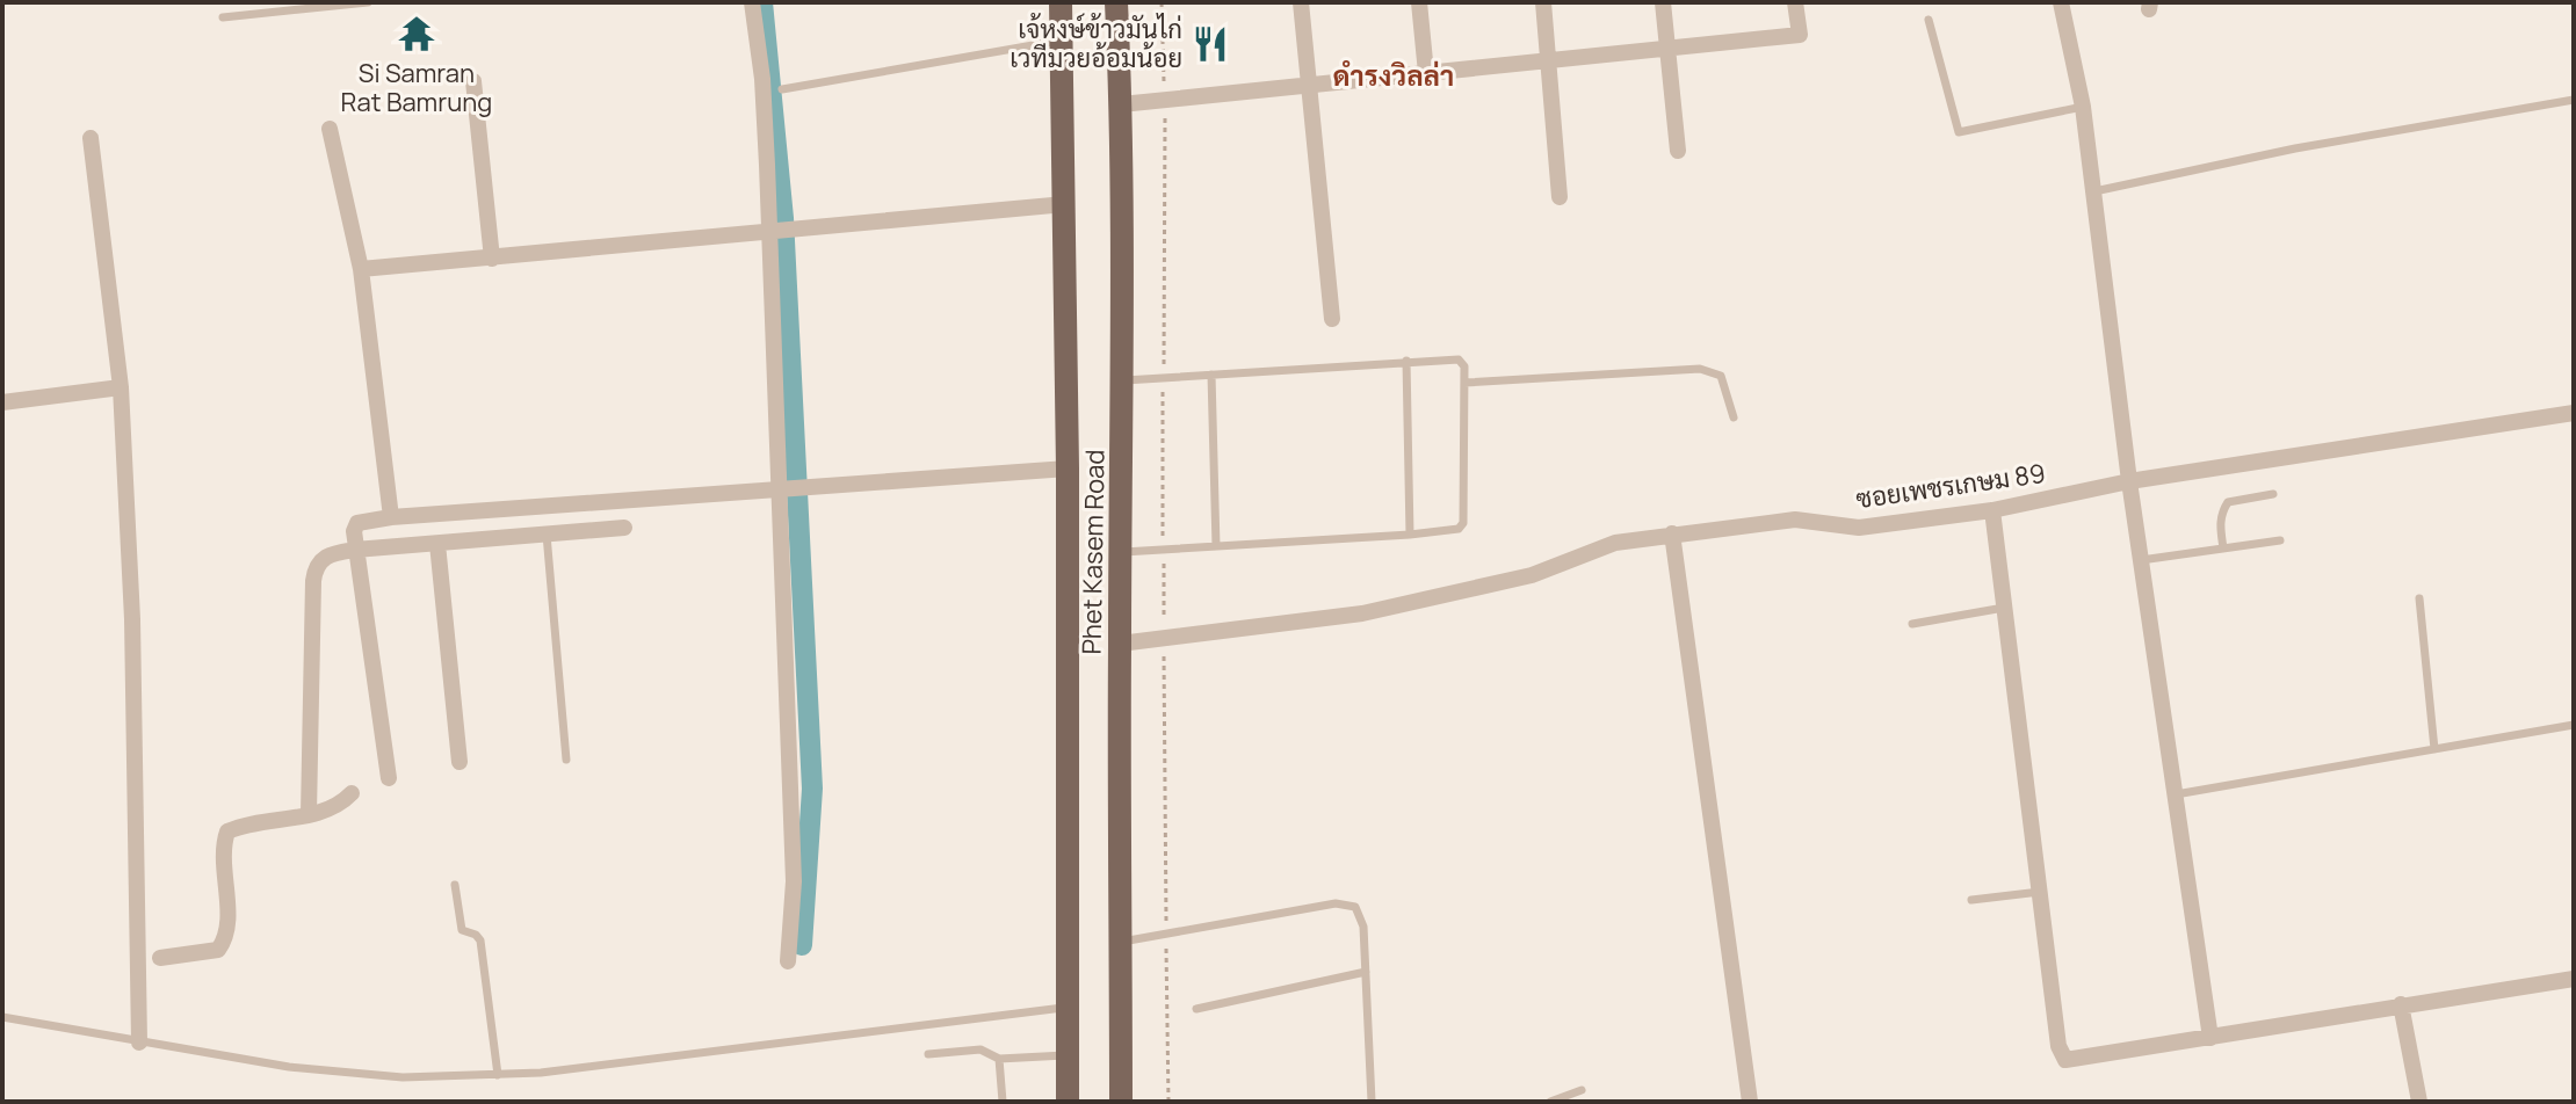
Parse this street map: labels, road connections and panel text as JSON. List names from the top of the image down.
{
  "streets": {
    "main road": ["Phet Kasem Road"],
    "street": ["ซอยเพชรเกษม 89"]
  },
  "crossings": [
    ["ซอยเพชรเกษม 89", "Phet Kasem Road"]
  ],
  "districts": ["ดำรงวิลล่า"],
  "places": {
    "temple": ["Si Samran Rat Bamrung"],
    "restaurant": ["เจ้หงษ์ข้าวมันไก่ เวทีมวยอ้อมน้อย"]
  }
}
